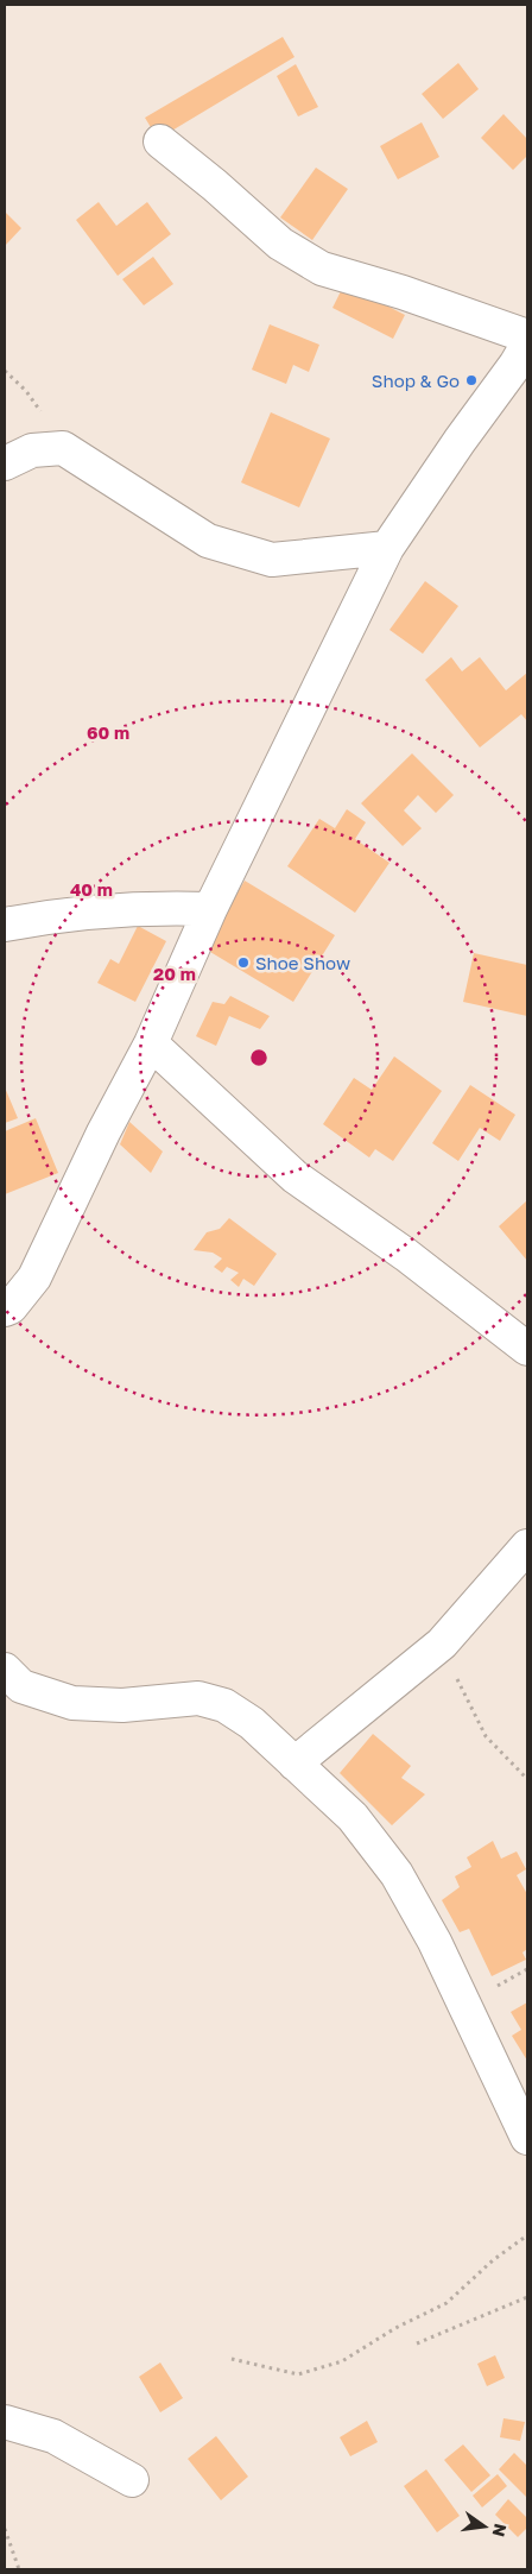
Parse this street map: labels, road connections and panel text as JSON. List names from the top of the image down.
{
  "places": ["Shop & Go", "Shoe Show"],
  "north": "right",
  "rings": ["60 m", "40 m", "20 m"]
}
